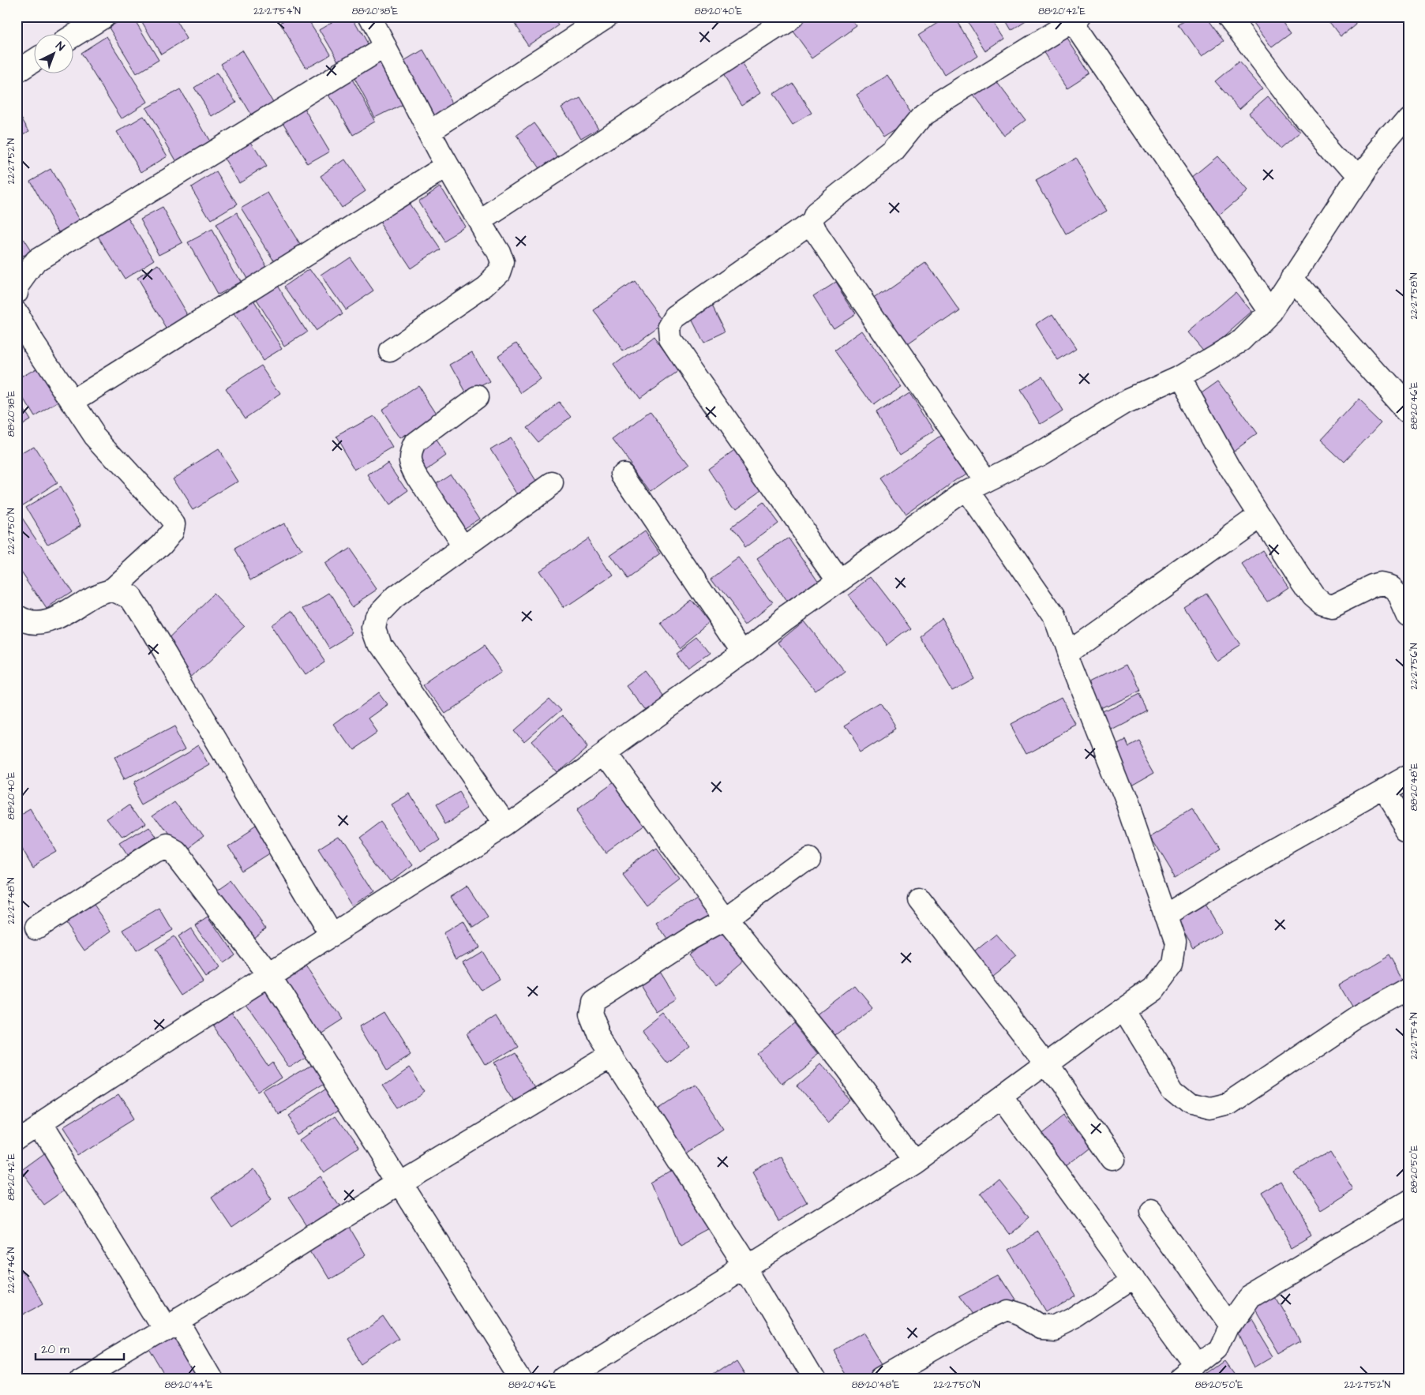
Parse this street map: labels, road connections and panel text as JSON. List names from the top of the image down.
{
  "scale_bar": "20 m",
  "north": "top right",
  "coordinates": [
    "22°27'54\"N",
    "88°20'38\"E",
    "88°20'40\"E",
    "88°20'42\"E",
    "22°27'52\"N",
    "22°27'58\"N",
    "88°20'46\"E",
    "22°27'50\"N",
    "22°27'56\"N",
    "88°20'48\"E",
    "22°27'48\"N",
    "88°20'50\"E",
    "22°27'46\"N",
    "88°20'44\"E"
  ]
}
